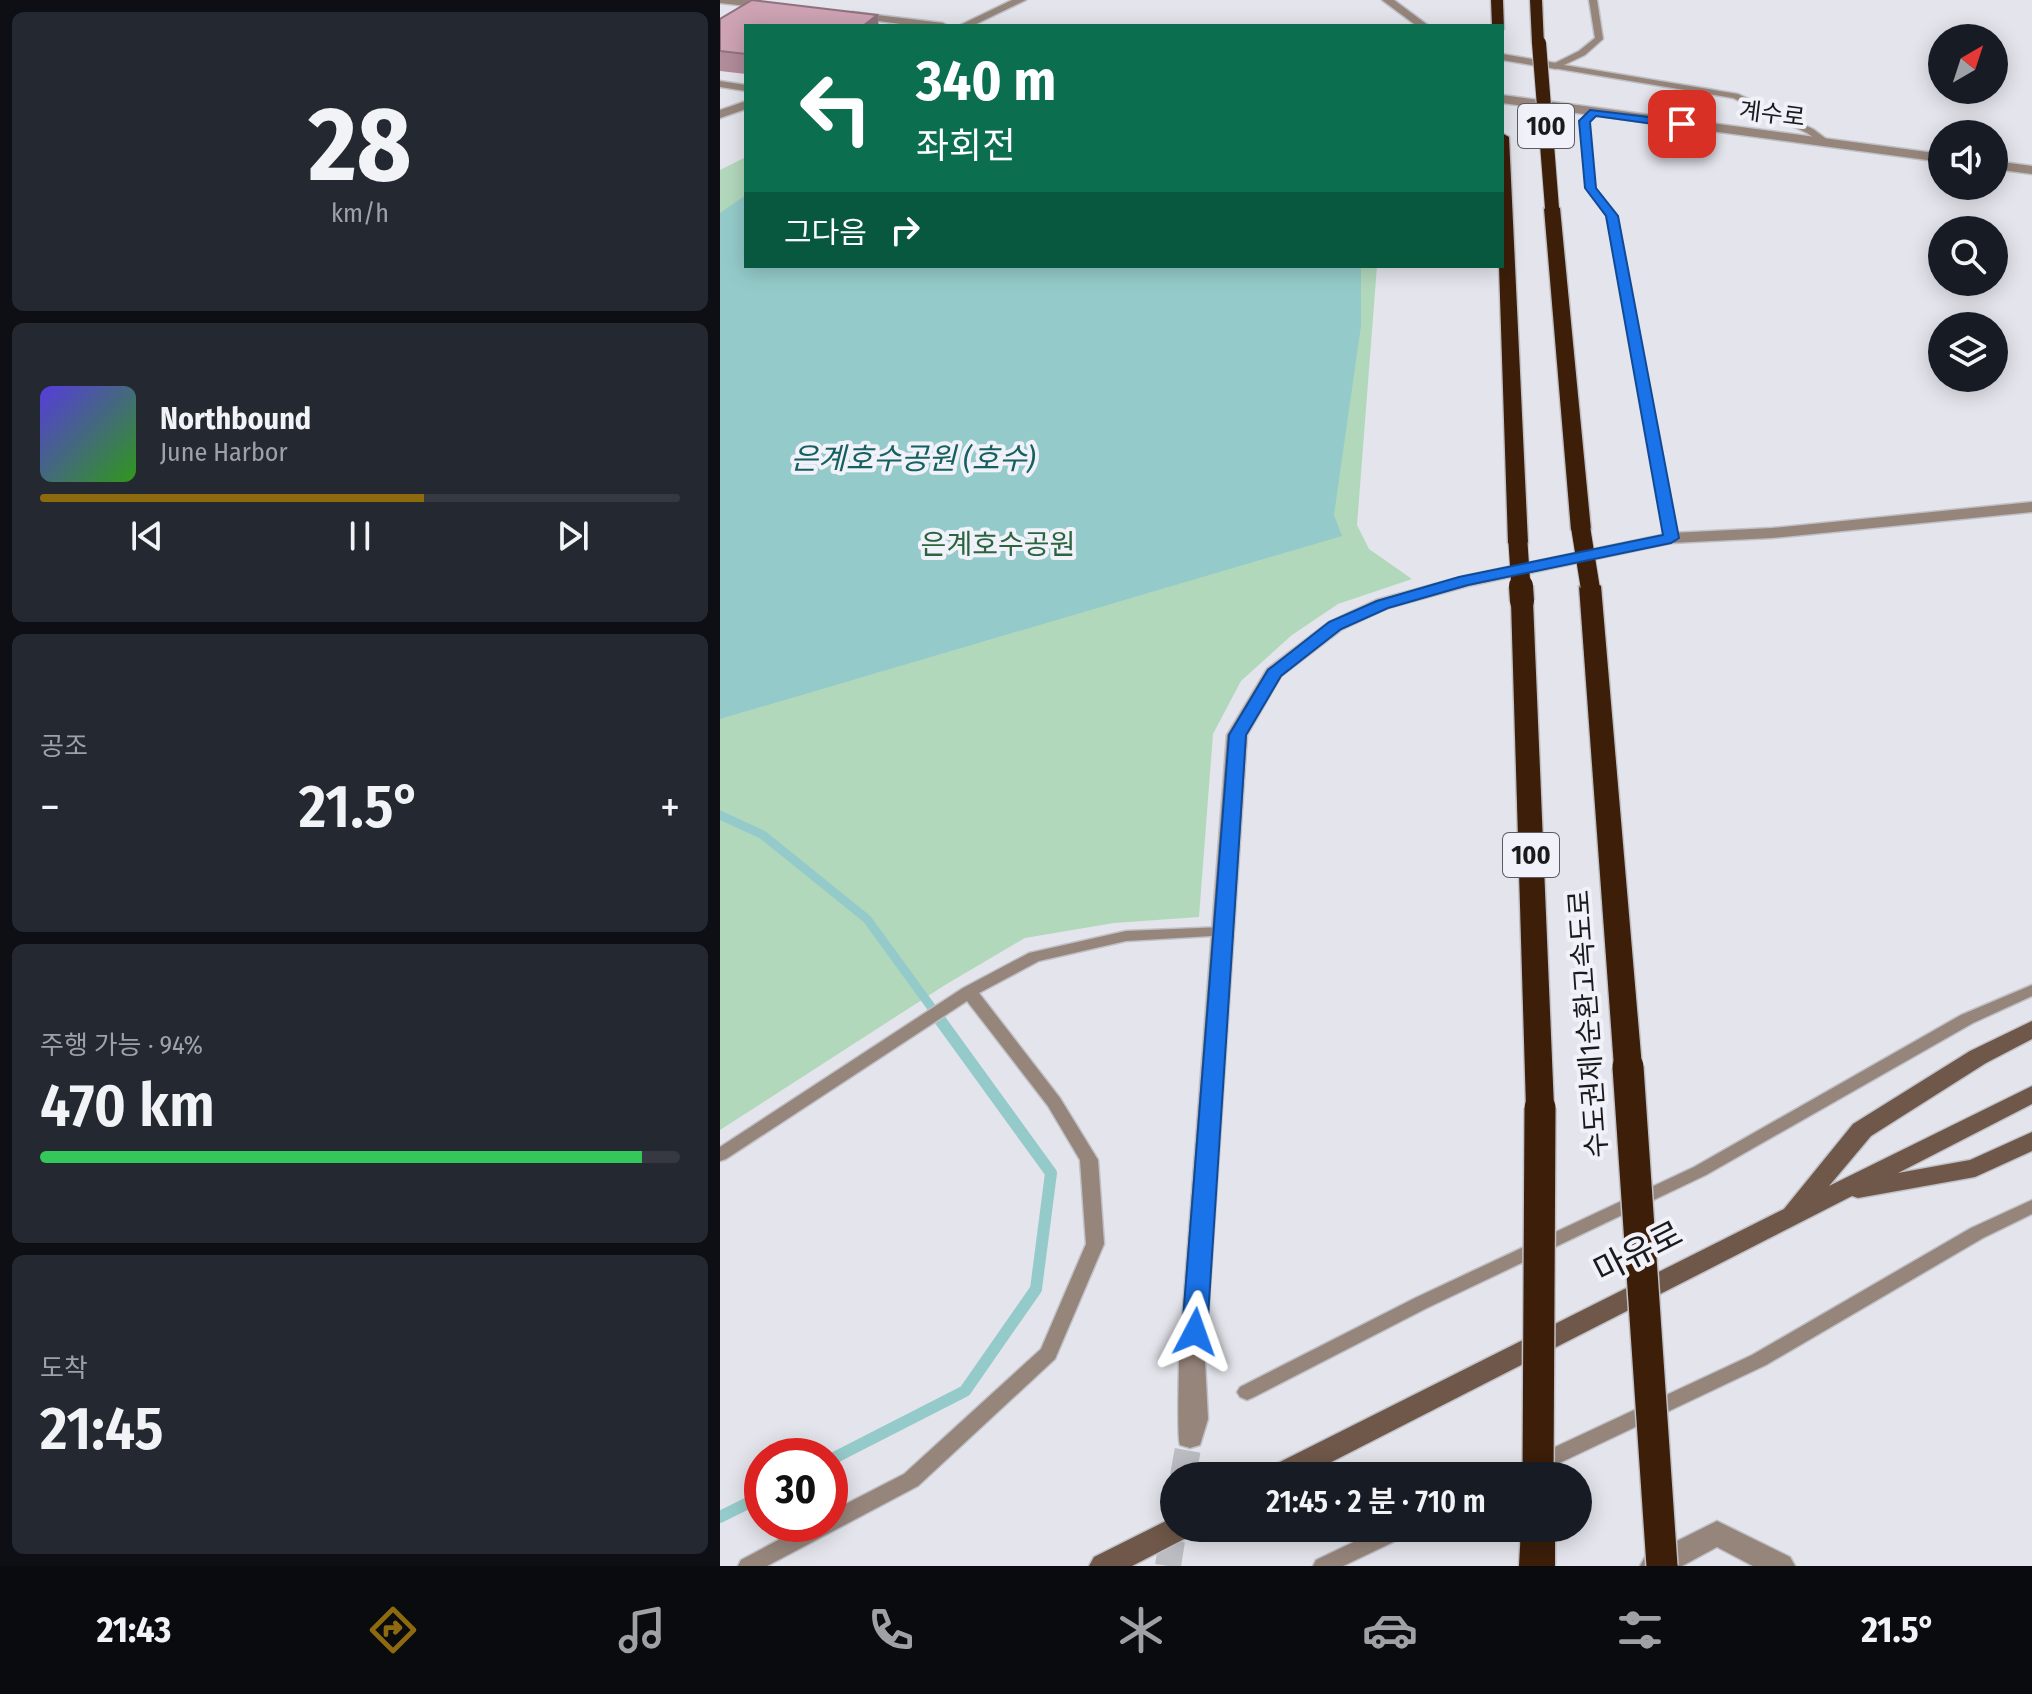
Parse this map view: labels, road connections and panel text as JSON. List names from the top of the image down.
{
  "streets": {
    "highway": ["100", "수도권제1순환고속도로"],
    "main road": ["마유로"],
    "street": ["계수로"]
  },
  "water": ["은계호수공원 (호수)"],
  "parks": ["은계호수공원"],
  "north": "top right",
  "page": {
    "tile": [
      ["28", "km/h"],
      "공조",
      ["주행 가능 · 94%", "470 km"],
      ["도착", "21:45"]
    ],
    "turn": ["340 m", "좌회전"],
    "then": "그다음",
    "song": ["Northbound", "June Harbor"],
    "heat": ["−", "21.5°", "+"],
    "limit": "30",
    "trip": "21:45 · 2 분 · 710 m",
    "tabs": ["21:43", "21.5°"]
  }
}
